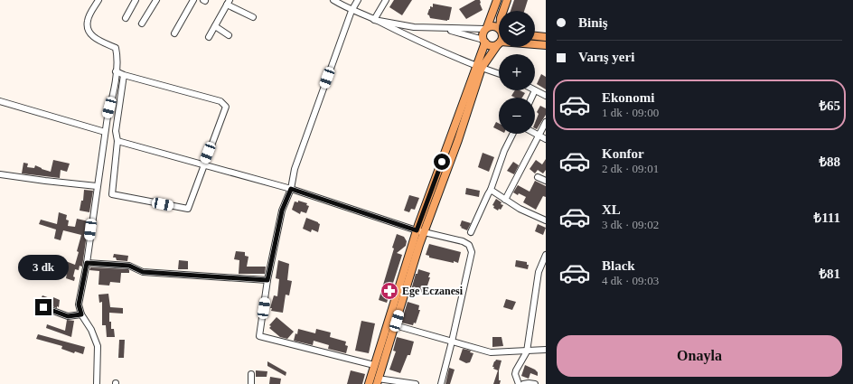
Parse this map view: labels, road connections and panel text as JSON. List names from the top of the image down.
{
  "places": {
    "pharmacy": ["Ege Eczanesi"]
  },
  "page": {
    "banner": ["Biniş", "Varış yeri"],
    "map_buttons": ["+", "−"],
    "list": [
      {
        "name": "Ekonomi",
        "note": "1 dk · 09:00",
        "value": "₺65"
      },
      {
        "name": "Konfor",
        "note": "2 dk · 09:01",
        "value": "₺88"
      },
      {
        "name": "XL",
        "note": "3 dk · 09:02",
        "value": "₺111"
      },
      {
        "name": "Black",
        "note": "4 dk · 09:03",
        "value": "₺81"
      }
    ],
    "bubble": "3 dk",
    "buttons": "Onayla"
  }
}
